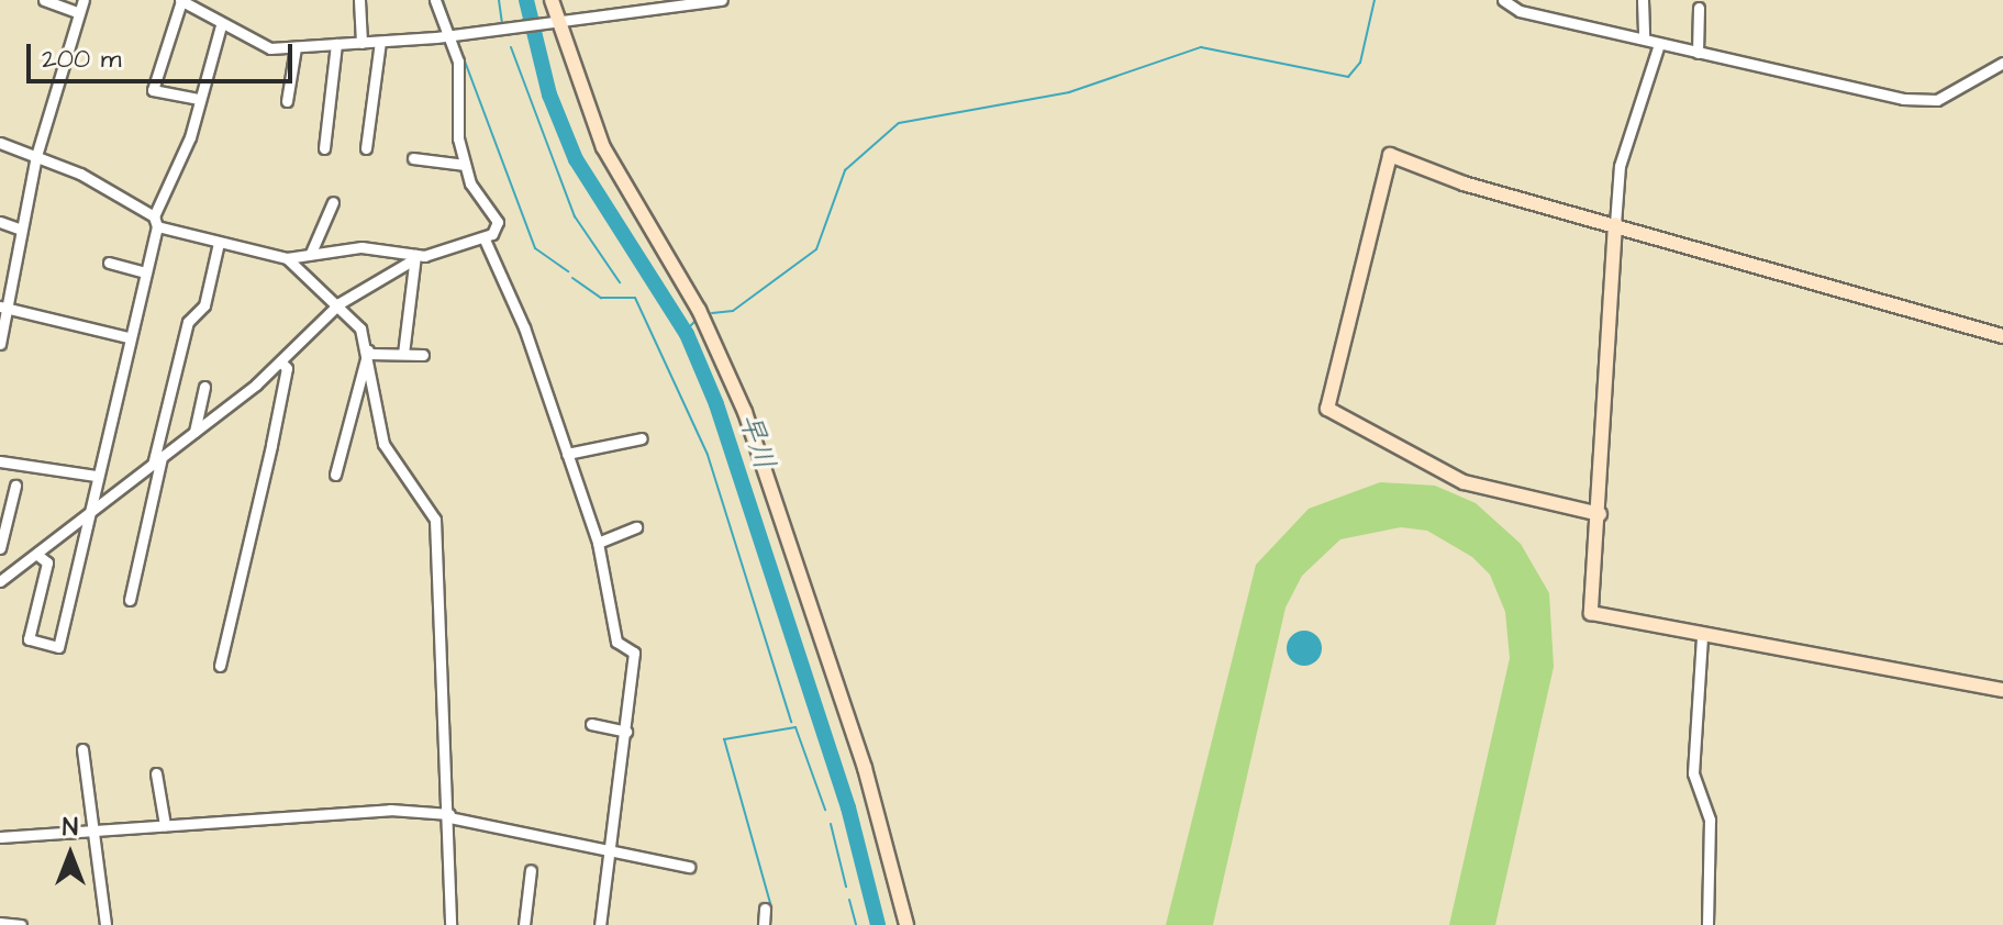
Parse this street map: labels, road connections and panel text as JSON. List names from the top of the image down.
{
  "water": ["早川"],
  "scale_bar": "200 m",
  "north": "top"
}
